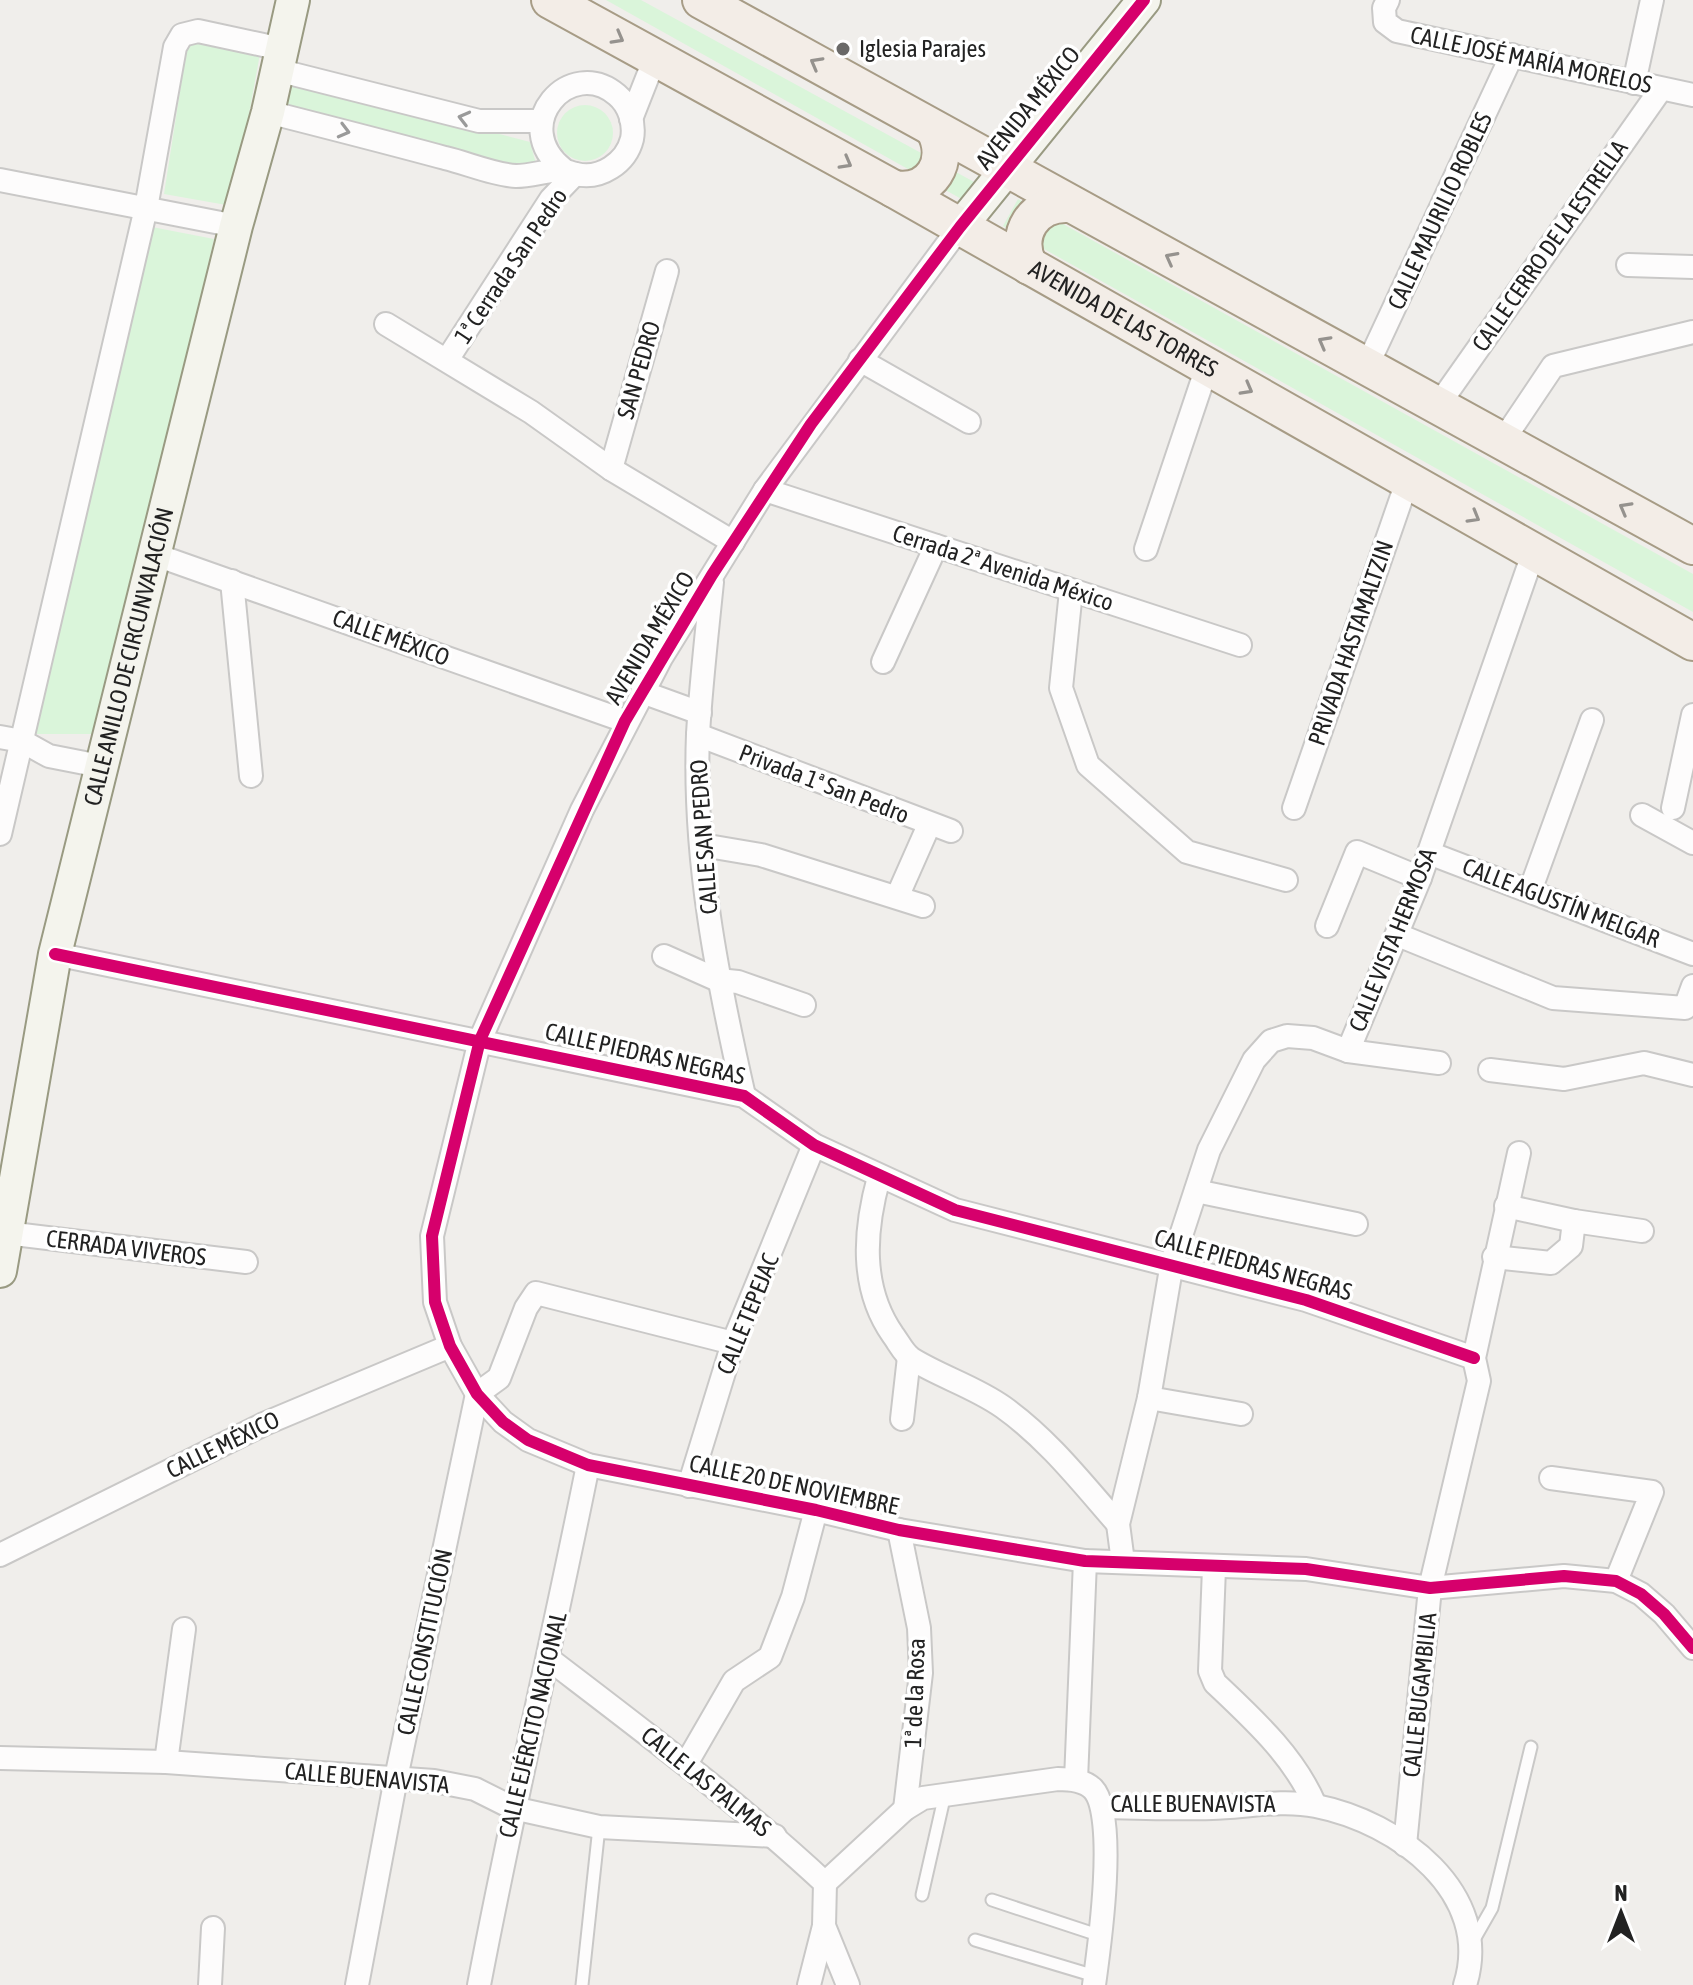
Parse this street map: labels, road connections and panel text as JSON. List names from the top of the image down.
{
  "streets": {
    "main road": ["AVENIDA DE LAS TORRES"],
    "street": [
      "CALLE JOSÉ MARÍA MORELOS",
      "AVENIDA MÉXICO",
      "CALLE MAURILIO ROBLES",
      "CALLE CERRO DE LA ESTRELLA",
      "1ª Cerrada San Pedro",
      "SAN PEDRO",
      "Cerrada 2ª Avenida México",
      "CALLE MÉXICO",
      "PRIVADA HASTAMALTZIN",
      "CALLE ANILLO DE CIRCUNVALACIÓN",
      "Privada 1ª San Pedro",
      "CALLE SAN PEDRO",
      "CALLE AGUSTÍN MELGAR",
      "CALLE VISTA HERMOSA",
      "CALLE PIEDRAS NEGRAS",
      "CERRADA VIVEROS",
      "CALLE TEPEJAC",
      "CALLE 20 DE NOVIEMBRE",
      "CALLE CONSTITUCIÓN",
      "1ª de la Rosa",
      "CALLE BUGAMBILIA",
      "CALLE EJÉRCITO NACIONAL",
      "CALLE BUENAVISTA",
      "CALLE LAS PALMAS"
    ]
  },
  "crossings": [
    ["CALLE JOSÉ MARÍA MORELOS", "CALLE MAURILIO ROBLES"],
    ["CALLE JOSÉ MARÍA MORELOS", "CALLE CERRO DE LA ESTRELLA"],
    ["AVENIDA MÉXICO", "AVENIDA DE LAS TORRES"],
    ["AVENIDA MÉXICO", "Cerrada 2ª Avenida México"],
    ["AVENIDA MÉXICO", "CALLE MÉXICO"],
    ["AVENIDA MÉXICO", "Privada 1ª San Pedro"],
    ["AVENIDA MÉXICO", "CALLE SAN PEDRO"],
    ["AVENIDA MÉXICO", "CALLE PIEDRAS NEGRAS"],
    ["AVENIDA MÉXICO", "CALLE 20 DE NOVIEMBRE"],
    ["AVENIDA MÉXICO", "CALLE CONSTITUCIÓN"],
    ["AVENIDA DE LAS TORRES", "PRIVADA HASTAMALTZIN"],
    ["AVENIDA DE LAS TORRES", "CALLE VISTA HERMOSA"],
    ["CALLE MÉXICO", "CALLE ANILLO DE CIRCUNVALACIÓN"],
    ["CALLE ANILLO DE CIRCUNVALACIÓN", "CALLE PIEDRAS NEGRAS"],
    ["CALLE ANILLO DE CIRCUNVALACIÓN", "CERRADA VIVEROS"],
    ["Privada 1ª San Pedro", "CALLE SAN PEDRO"],
    ["CALLE SAN PEDRO", "CALLE PIEDRAS NEGRAS"],
    ["CALLE AGUSTÍN MELGAR", "CALLE VISTA HERMOSA"],
    ["CALLE VISTA HERMOSA", "CALLE PIEDRAS NEGRAS"],
    ["CALLE VISTA HERMOSA", "CALLE 20 DE NOVIEMBRE"],
    ["CALLE PIEDRAS NEGRAS", "CALLE TEPEJAC"],
    ["CALLE PIEDRAS NEGRAS", "CALLE BUGAMBILIA"],
    ["CALLE TEPEJAC", "CALLE 20 DE NOVIEMBRE"],
    ["CALLE 20 DE NOVIEMBRE", "CALLE CONSTITUCIÓN"],
    ["CALLE 20 DE NOVIEMBRE", "1ª de la Rosa"],
    ["CALLE 20 DE NOVIEMBRE", "CALLE BUGAMBILIA"],
    ["CALLE 20 DE NOVIEMBRE", "CALLE EJÉRCITO NACIONAL"],
    ["CALLE CONSTITUCIÓN", "CALLE BUENAVISTA"],
    ["CALLE BUGAMBILIA", "CALLE BUENAVISTA"],
    ["CALLE EJÉRCITO NACIONAL", "CALLE BUENAVISTA"],
    ["CALLE EJÉRCITO NACIONAL", "CALLE LAS PALMAS"],
    ["CALLE BUENAVISTA", "CALLE LAS PALMAS"]
  ],
  "places": ["Iglesia Parajes"],
  "north": "top"
}
